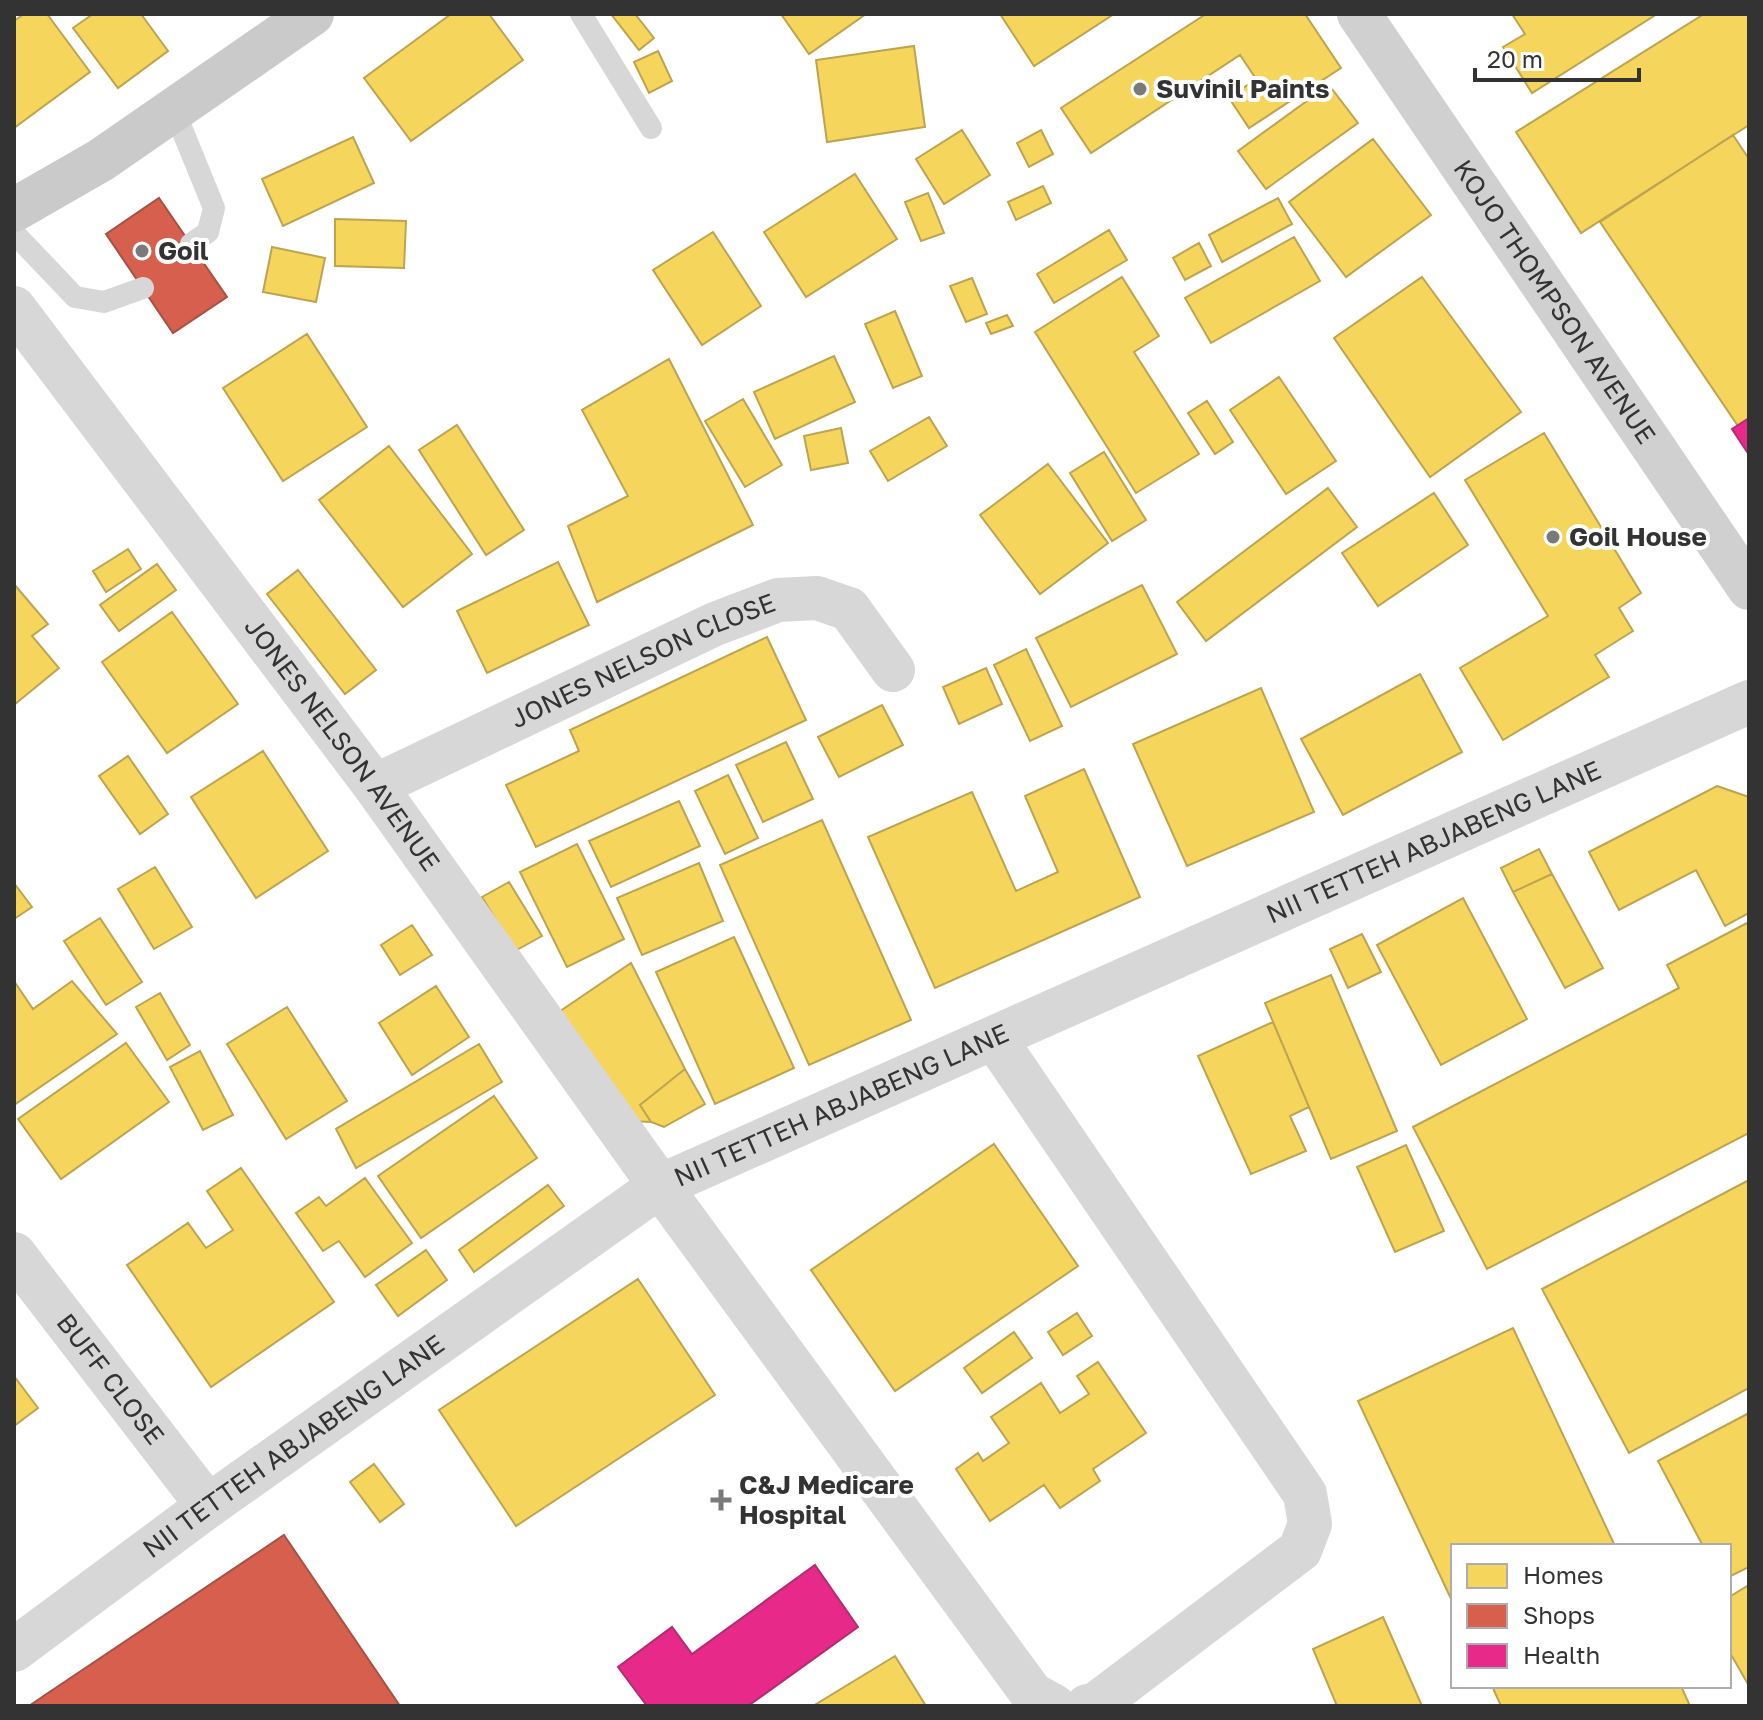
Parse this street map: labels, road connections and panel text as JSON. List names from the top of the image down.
{
  "streets": {
    "main road": ["KOJO THOMPSON AVENUE"],
    "street": [
      "JONES NELSON CLOSE",
      "JONES NELSON AVENUE",
      "NII TETTEH ABJABENG LANE",
      "BUFF CLOSE"
    ]
  },
  "crossings": [
    ["JONES NELSON CLOSE", "JONES NELSON AVENUE"],
    ["JONES NELSON AVENUE", "NII TETTEH ABJABENG LANE"],
    ["NII TETTEH ABJABENG LANE", "BUFF CLOSE"]
  ],
  "places": {
    "other": ["Suvinil Paints", "Goil", "Goil House"],
    "health": ["C&J Medicare Hospital"]
  },
  "legend": ["Homes", "Shops", "Health"],
  "scale_bar": "20 m"
}
